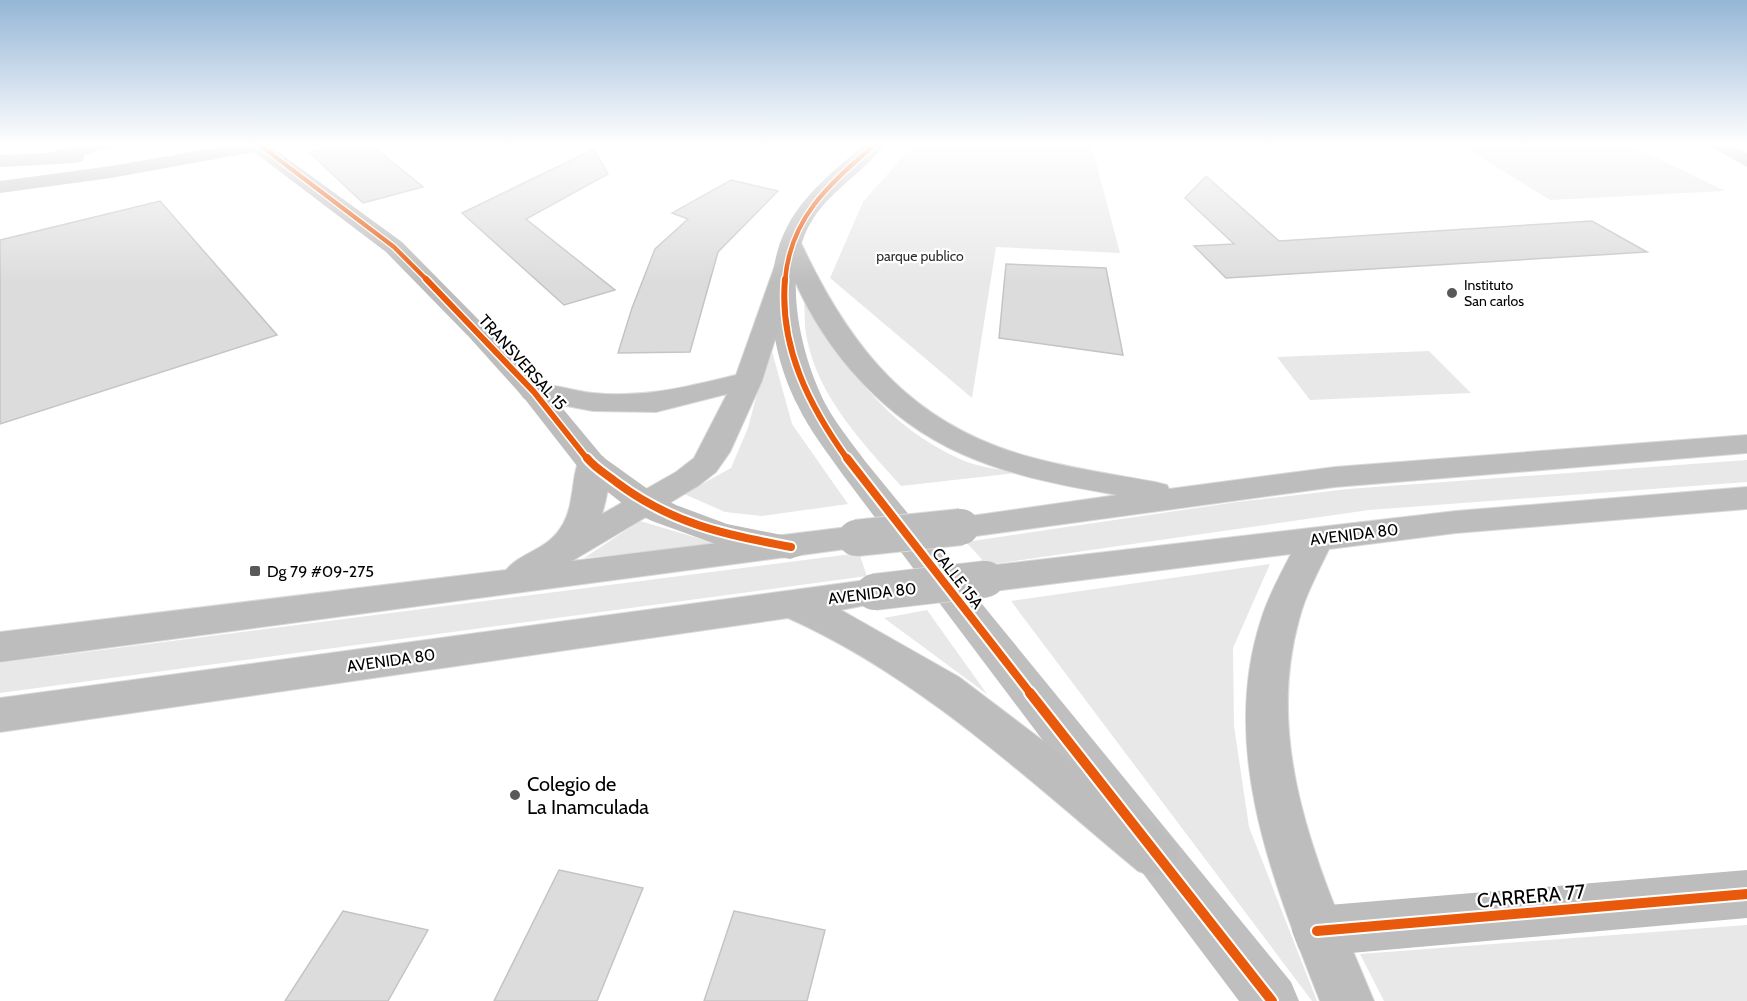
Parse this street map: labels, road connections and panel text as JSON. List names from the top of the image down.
{
  "streets": {
    "main road": ["TRANSVERSAL 15", "AVENIDA 80", "CARRERA 77"],
    "street": ["CALLE 15A"]
  },
  "parks": ["parque publico"],
  "places": {
    "other": ["Instituto San carlos", "Colegio de La Inamculada"],
    "transit": ["Dg 79 #09-275"]
  }
}
